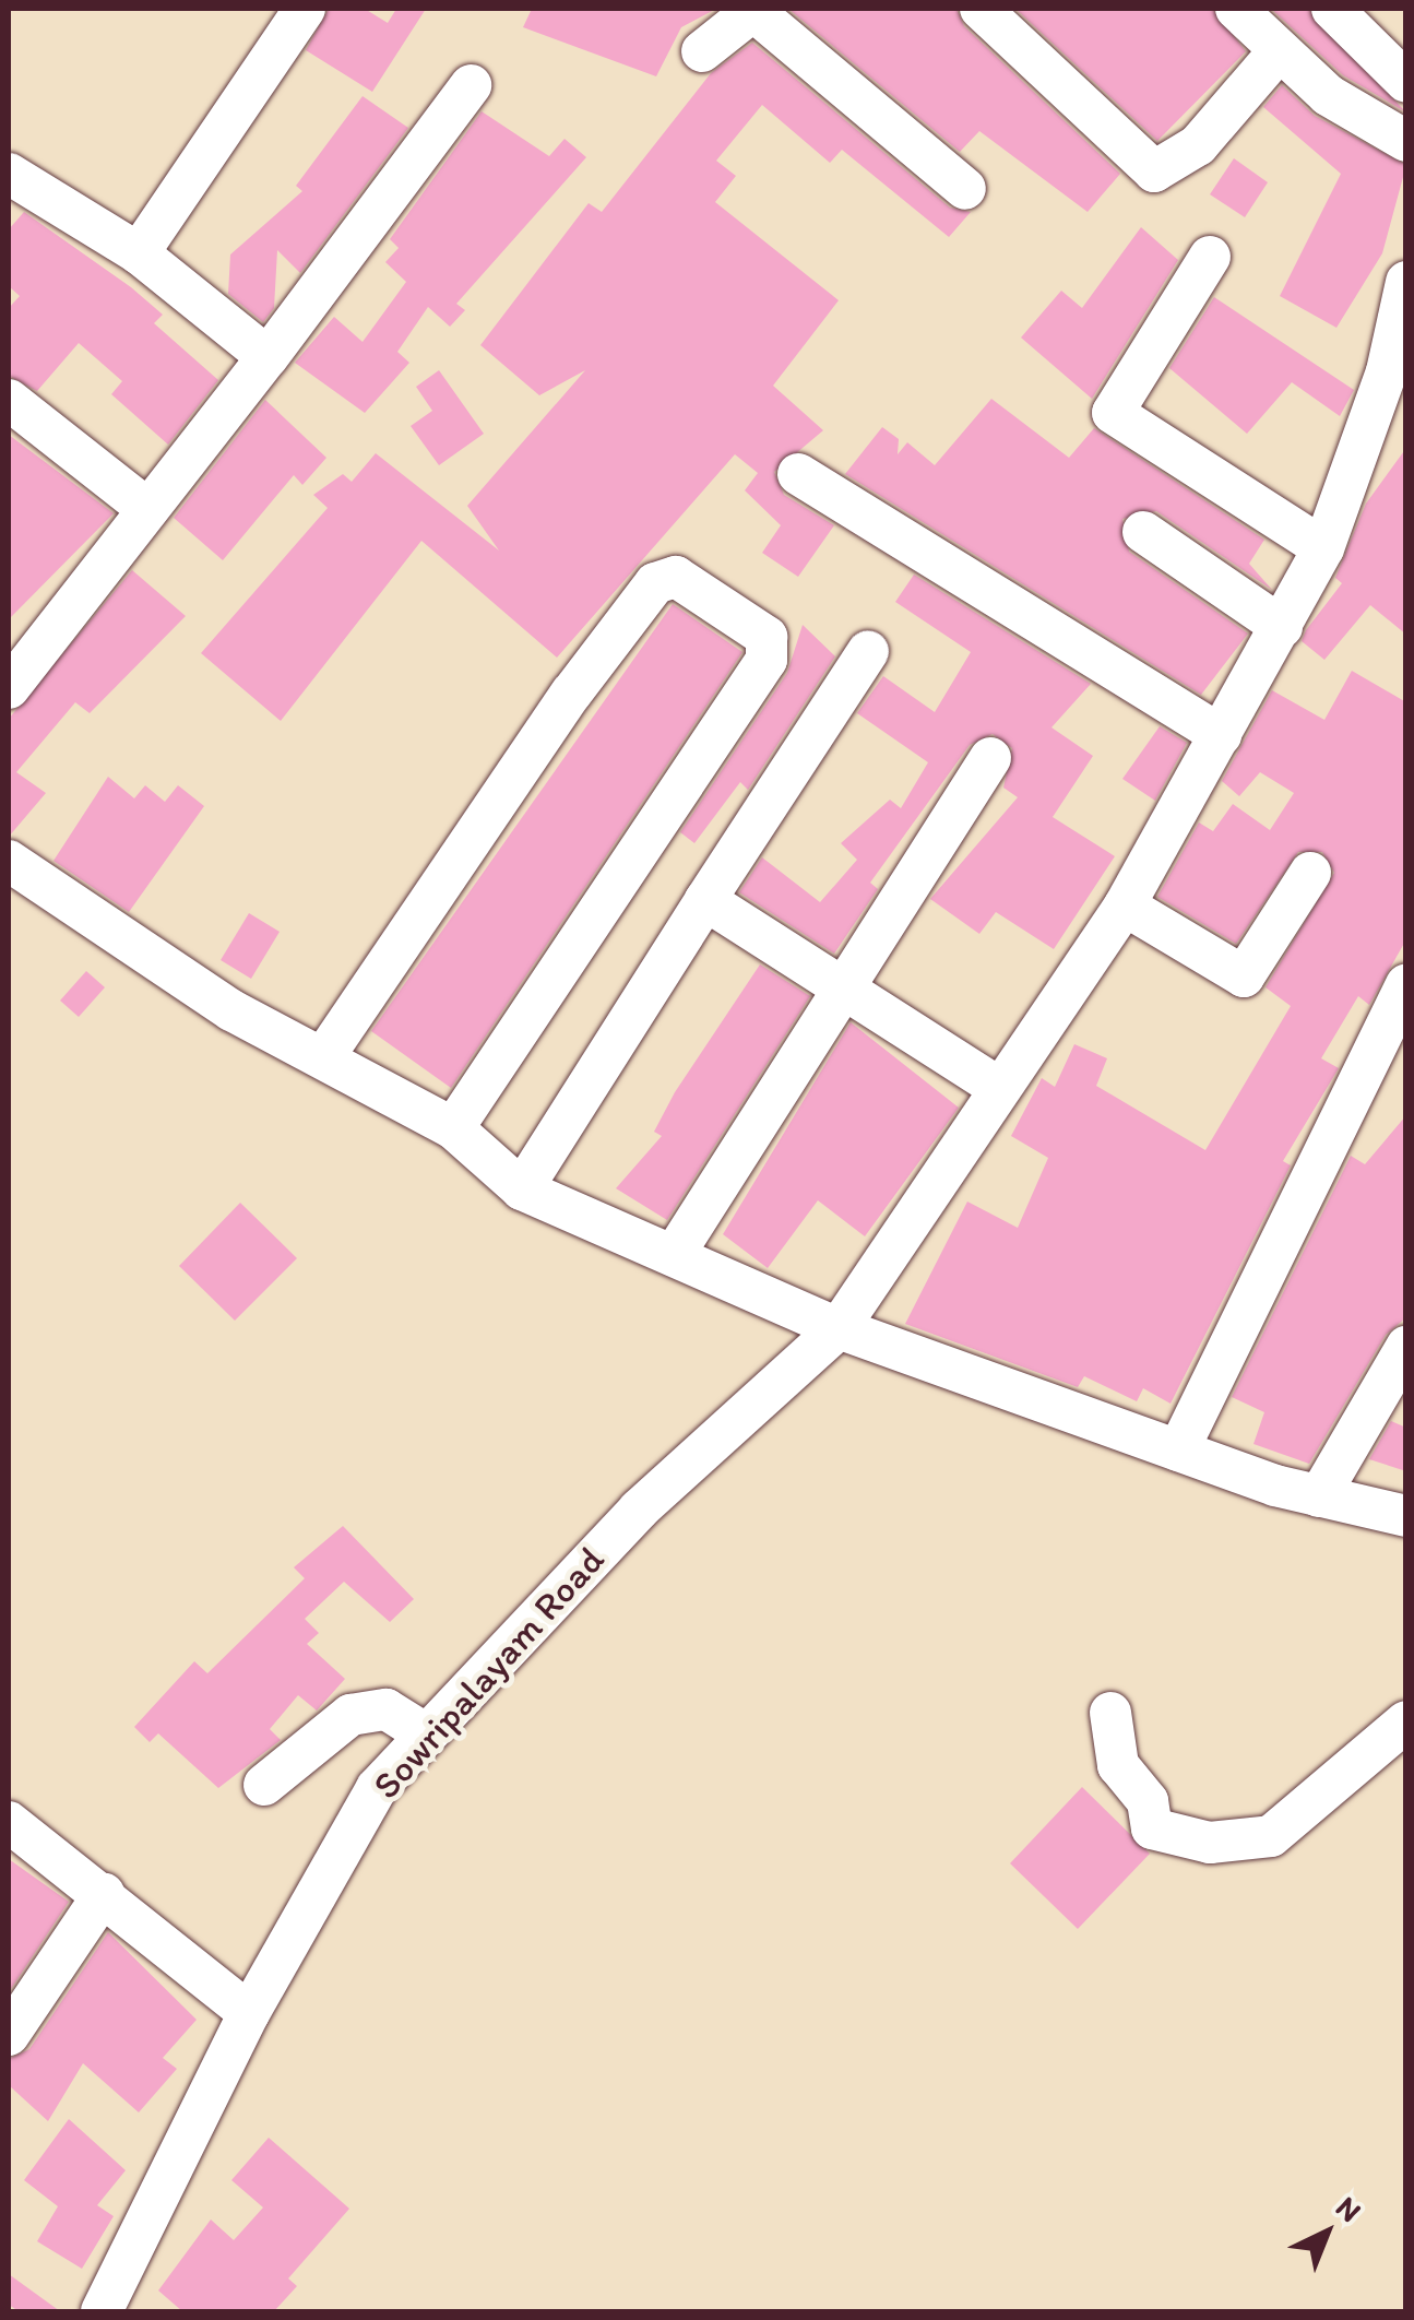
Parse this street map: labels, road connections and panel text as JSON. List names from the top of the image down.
{
  "streets": {
    "street": ["Sowripalayam Road"]
  },
  "north": "top right"
}
